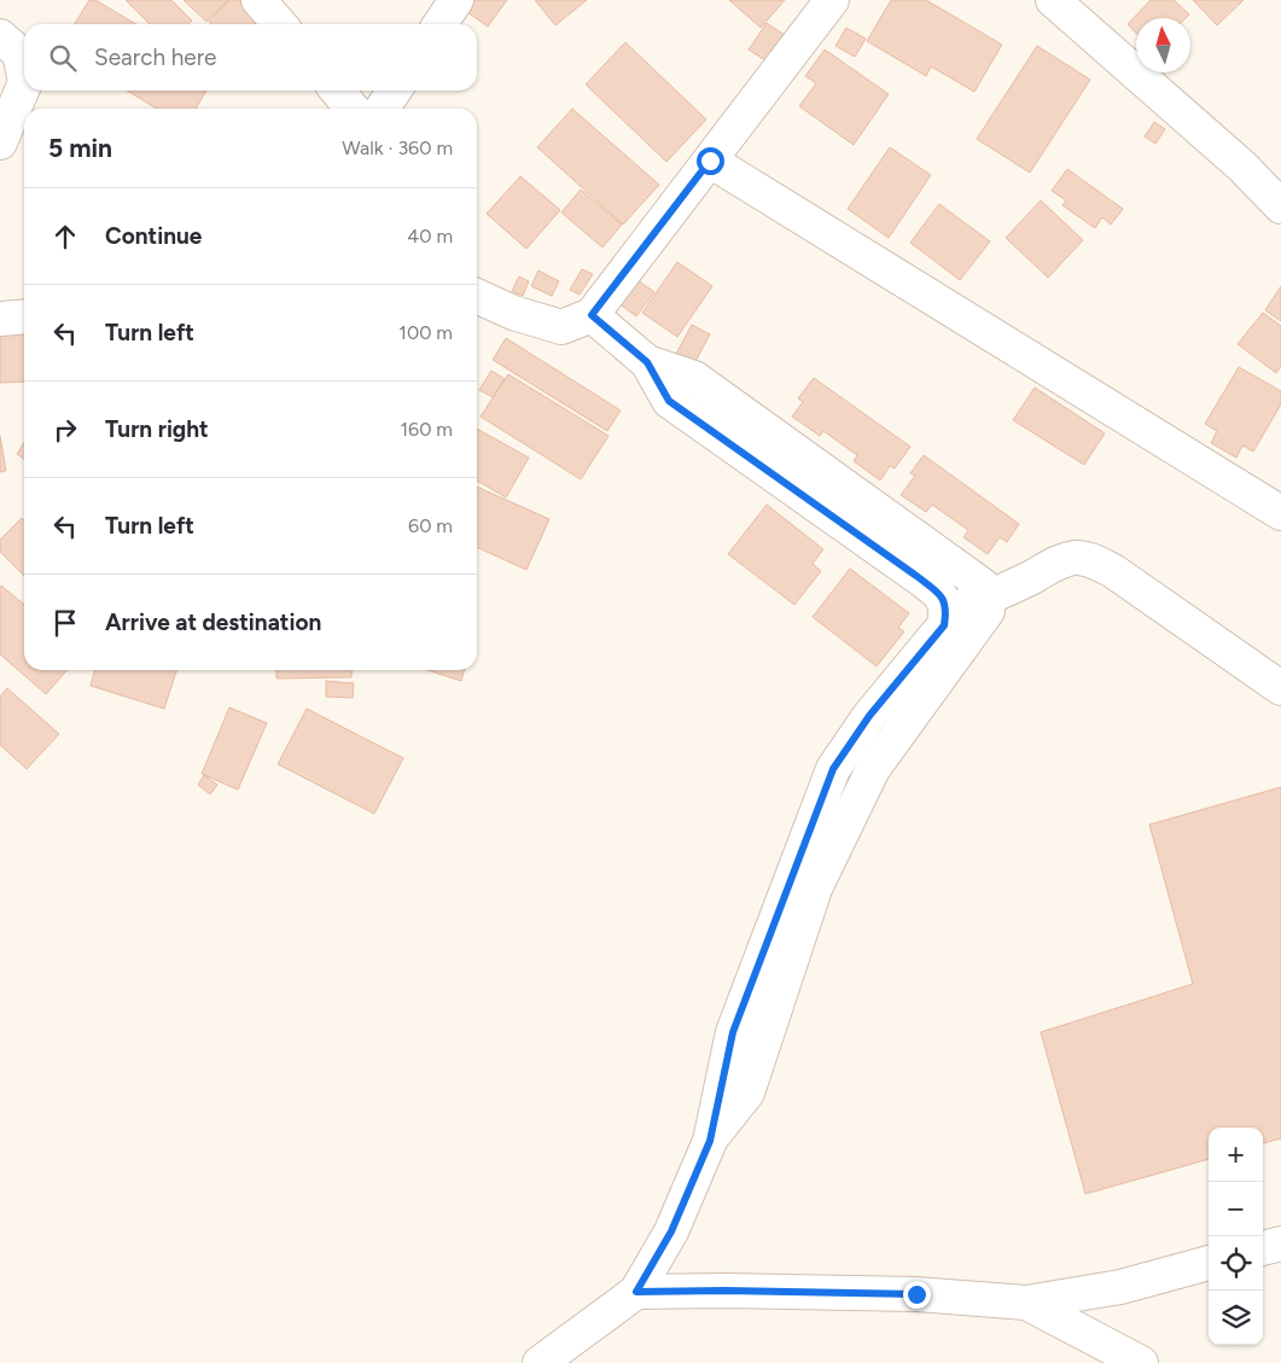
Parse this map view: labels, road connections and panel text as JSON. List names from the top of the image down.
{
  "north": "top",
  "page": {
    "search": "Search here",
    "heading": ["5 min", "Walk · 360 m"],
    "list": [
      ["Continue", "40 m"],
      ["Turn left", "100 m"],
      ["Turn right", "160 m"],
      ["Turn left", "60 m"],
      "Arrive at destination"
    ],
    "map_buttons": ["+", "−"]
  }
}
